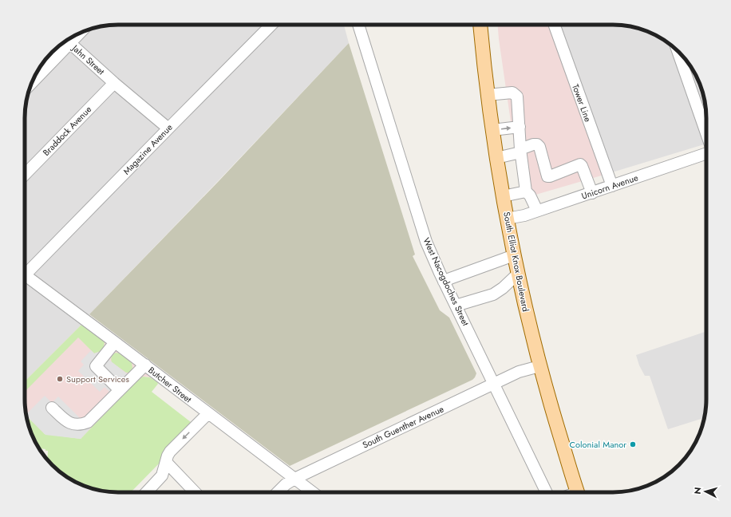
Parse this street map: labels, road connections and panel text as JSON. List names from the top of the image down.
{
  "streets": {
    "main road": ["South Elliot Knox Boulevard"],
    "street": [
      "Jahn Street",
      "Tower Line",
      "Braddock Avenue",
      "Magazine Avenue",
      "Unicorn Avenue",
      "West Nacogdoches Street",
      "Butcher Street",
      "South Guenther Avenue"
    ]
  },
  "crossings": [
    ["Jahn Street", "Braddock Avenue"],
    ["Jahn Street", "Magazine Avenue"],
    ["Tower Line", "Unicorn Avenue"],
    ["Unicorn Avenue", "South Elliot Knox Boulevard"],
    ["South Elliot Knox Boulevard", "South Guenther Avenue"],
    ["West Nacogdoches Street", "South Guenther Avenue"],
    ["Butcher Street", "South Guenther Avenue"]
  ],
  "places": ["Support Services", "Colonial Manor"],
  "north": "left"
}
